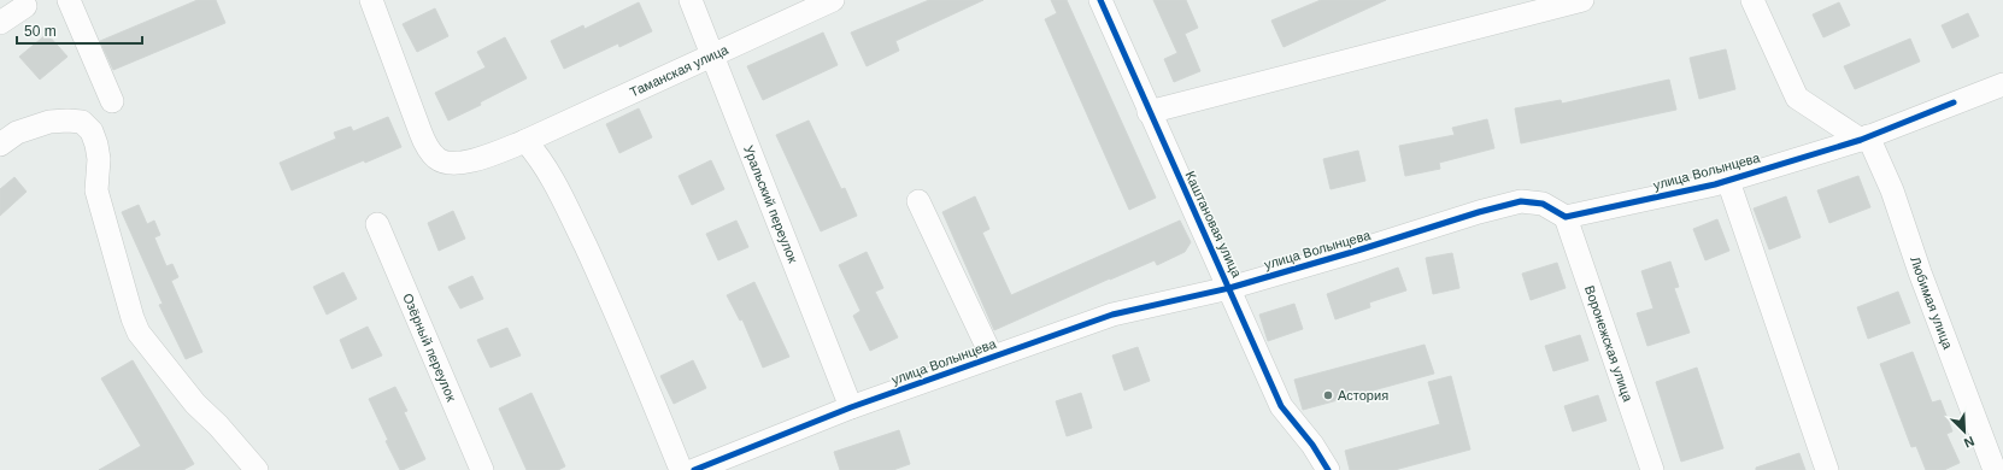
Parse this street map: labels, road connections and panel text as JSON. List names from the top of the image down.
{
  "streets": {
    "street": [
      "Таманская улица",
      "улица Волынцева",
      "Уральский переулок",
      "Каштановая улица",
      "Любимая улица",
      "Воронежская улица",
      "Озёрный переулок"
    ]
  },
  "crossings": [
    ["Таманская улица", "Уральский переулок"],
    ["улица Волынцева", "Уральский переулок"],
    ["улица Волынцева", "Каштановая улица"],
    ["улица Волынцева", "Любимая улица"],
    ["улица Волынцева", "Воронежская улица"]
  ],
  "places": ["Астория"],
  "scale_bar": "50 m",
  "north": "bottom right"
}
